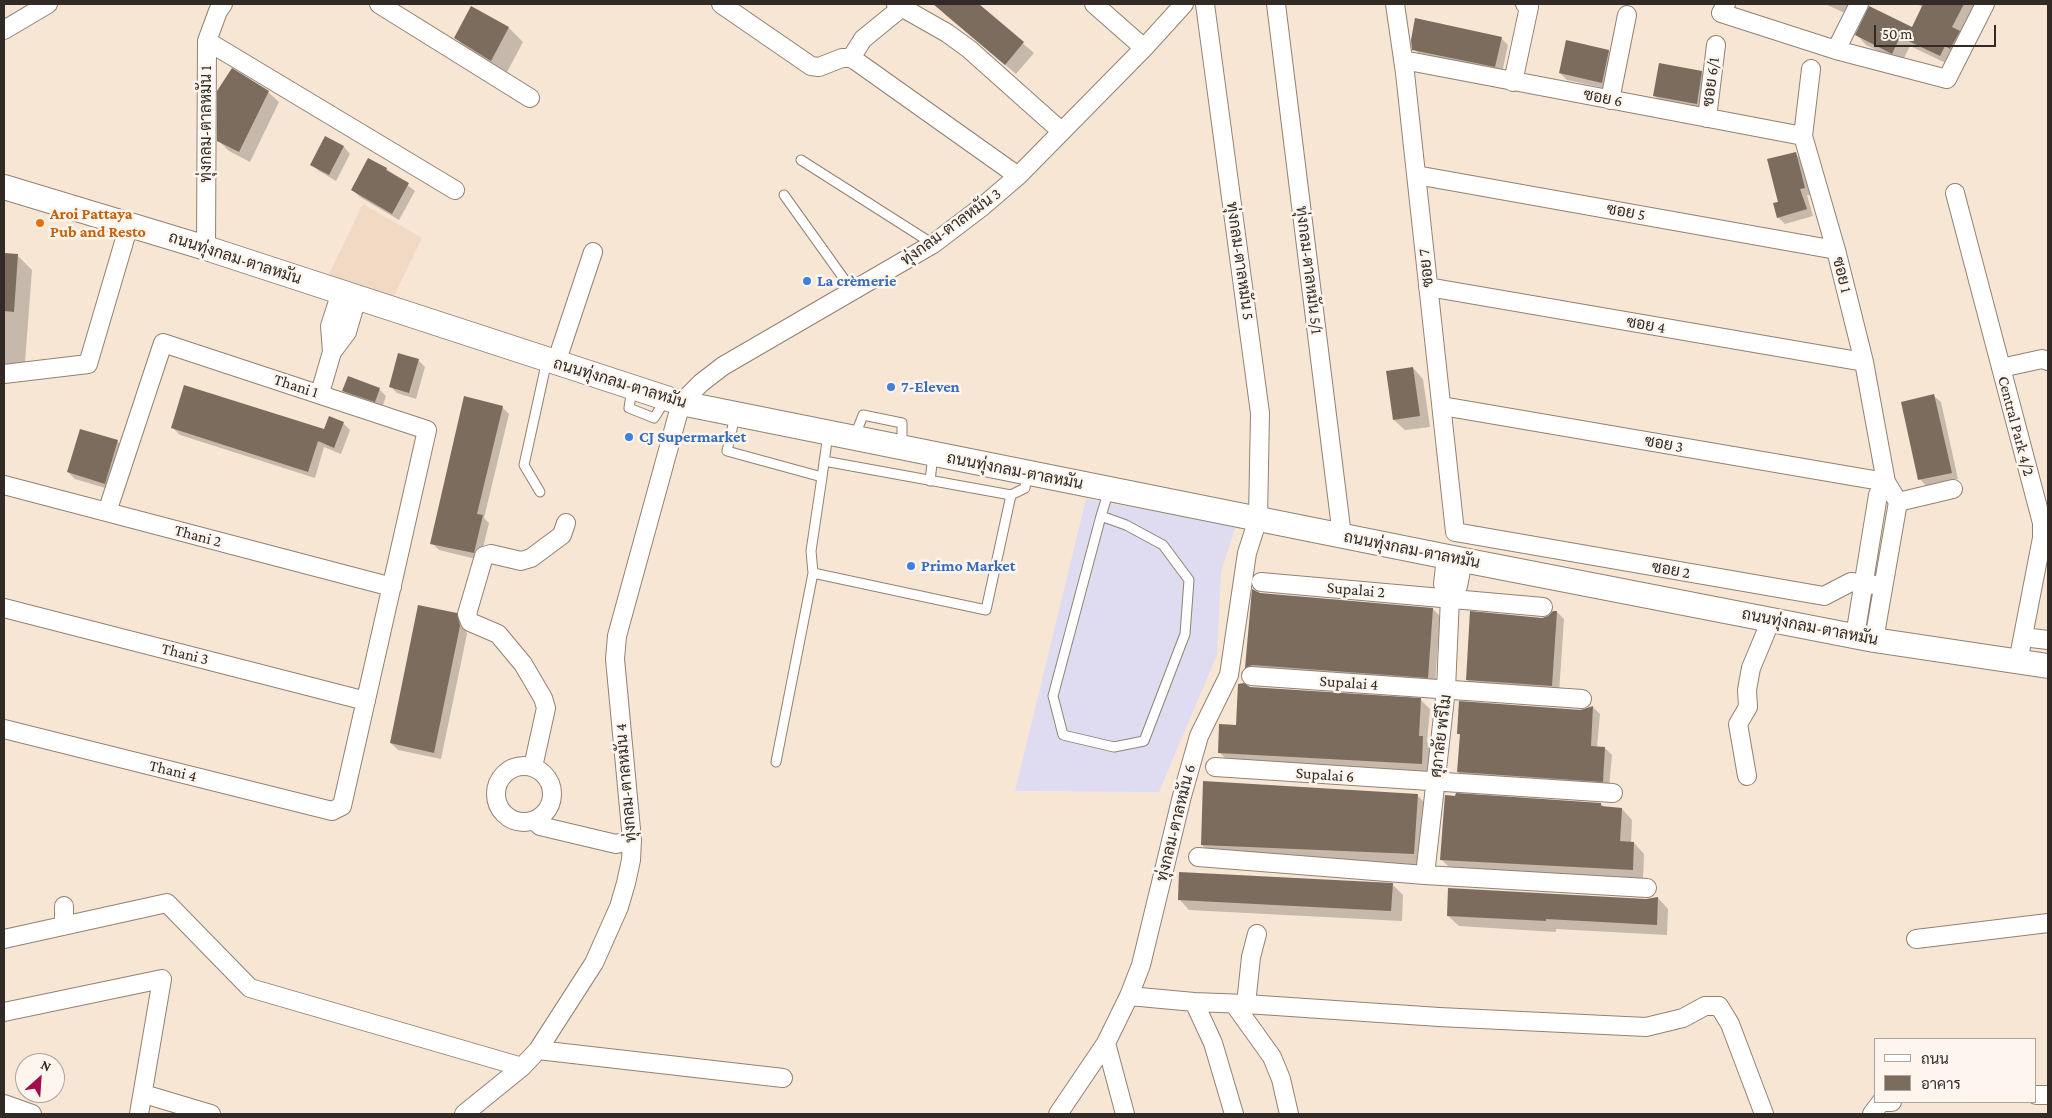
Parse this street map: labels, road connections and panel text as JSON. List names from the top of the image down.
{
  "streets": {
    "street": [
      "ซอย 6/1",
      "ซอย 6",
      "ทุ่งกลม-ตาลหมัน 1",
      "ซอย 5",
      "ทุ่งกลม-ตาลหมัน 3",
      "ถนนทุ่งกลม-ตาลหมัน",
      "ทุ่งกลม-ตาลหมัน 5",
      "ซอย 7",
      "ทุ่งกลม-ตาลหมัน 5/1",
      "ซอย 1",
      "ซอย 4",
      "Thani 1",
      "Central Park 4/2",
      "ซอย 3",
      "Thani 2",
      "ซอย 2",
      "Supalai 2",
      "Thani 3",
      "Supalai 4",
      "ศุภาลัย พรีโม",
      "Thani 4",
      "Supalai 6",
      "ทุ่งกลม-ตาลหมัน 4",
      "ทุ่งกลม-ตาลหมัน 6"
    ]
  },
  "crossings": [
    ["ซอย 6/1", "ซอย 6"],
    ["ซอย 6", "ซอย 7"],
    ["ซอย 6", "ซอย 1"],
    ["ทุ่งกลม-ตาลหมัน 1", "ถนนทุ่งกลม-ตาลหมัน"],
    ["ซอย 5", "ซอย 7"],
    ["ซอย 5", "ซอย 1"],
    ["ทุ่งกลม-ตาลหมัน 3", "ถนนทุ่งกลม-ตาลหมัน"],
    ["ทุ่งกลม-ตาลหมัน 3", "ทุ่งกลม-ตาลหมัน 4"],
    ["ถนนทุ่งกลม-ตาลหมัน", "ทุ่งกลม-ตาลหมัน 5"],
    ["ถนนทุ่งกลม-ตาลหมัน", "ทุ่งกลม-ตาลหมัน 5/1"],
    ["ถนนทุ่งกลม-ตาลหมัน", "Central Park 4/2"],
    ["ถนนทุ่งกลม-ตาลหมัน", "ศุภาลัย พรีโม"],
    ["ถนนทุ่งกลม-ตาลหมัน", "ทุ่งกลม-ตาลหมัน 4"],
    ["ถนนทุ่งกลม-ตาลหมัน", "ทุ่งกลม-ตาลหมัน 6"],
    ["ทุ่งกลม-ตาลหมัน 5", "ทุ่งกลม-ตาลหมัน 6"],
    ["ซอย 7", "ซอย 4"],
    ["ซอย 7", "ซอย 3"],
    ["ซอย 7", "ซอย 2"],
    ["ซอย 1", "ซอย 4"],
    ["ซอย 1", "ซอย 3"],
    ["Thani 1", "Thani 2"],
    ["Supalai 2", "ศุภาลัย พรีโม"],
    ["Thani 3", "Thani 4"],
    ["Supalai 4", "ศุภาลัย พรีโม"],
    ["ศุภาลัย พรีโม", "Supalai 6"]
  ],
  "places": [
    "Aroi Pattaya Pub and Resto",
    "La crèmerie",
    "7-Eleven",
    "CJ Supermarket",
    "Primo Market"
  ],
  "legend": ["ถนน", "อาคาร"],
  "scale_bar": "50 m",
  "north": "top right"
}
